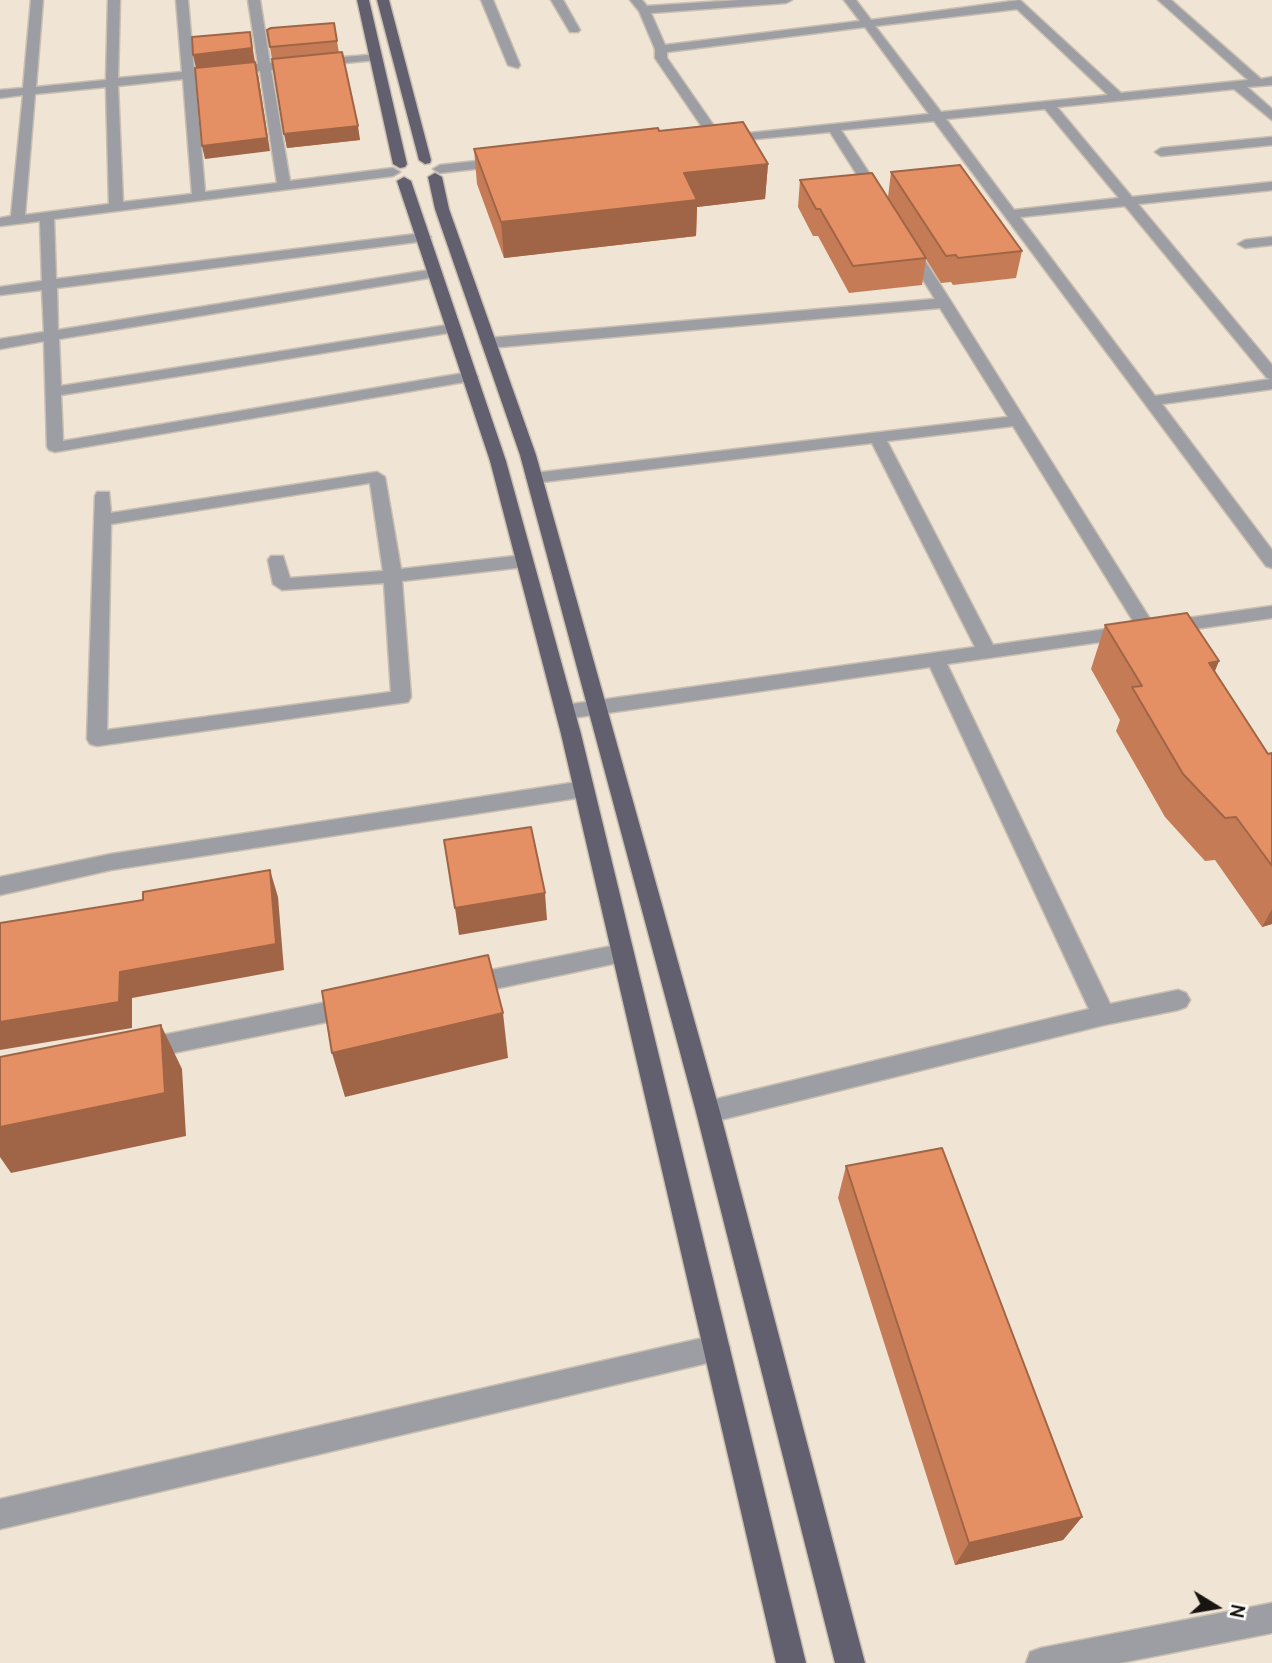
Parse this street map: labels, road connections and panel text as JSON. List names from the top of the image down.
{
  "north": "right"
}
